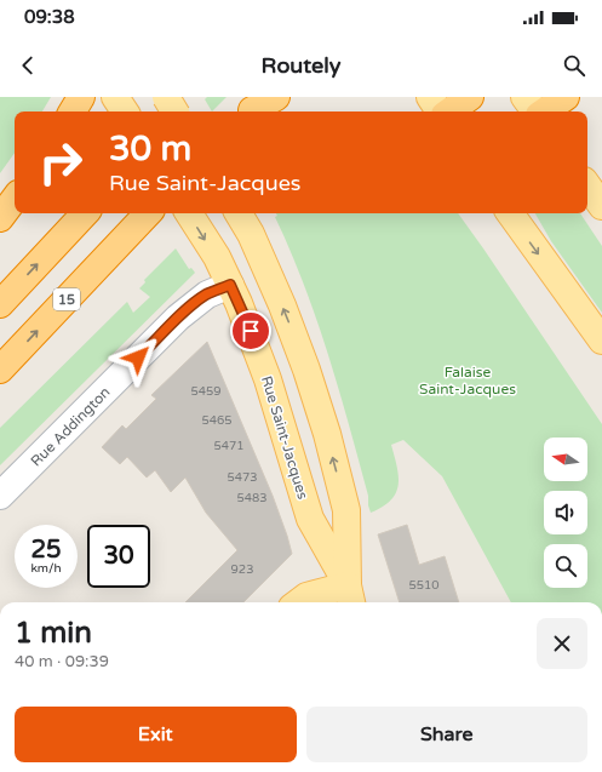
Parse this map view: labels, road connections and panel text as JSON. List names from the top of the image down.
{
  "streets": {
    "highway": ["15"],
    "main road": ["Rue Saint-Jacques"],
    "street": ["Rue Addington"]
  },
  "crossings": [
    ["Rue Addington", "Rue Saint-Jacques"]
  ],
  "parks": ["Falaise Saint-Jacques"],
  "house_numbers": [
    "5459",
    "5465",
    "5471",
    "5473",
    "5483",
    "923",
    "5510"
  ],
  "north": "left",
  "page": {
    "status": "09:38",
    "header": "Routely",
    "turn": ["30 m", "Rue Saint-Jacques"],
    "speed": "25 km/h",
    "limit": "30",
    "heading": ["1 min", "40 m · 09:39"],
    "buttons": ["Exit", "Share"]
  }
}
